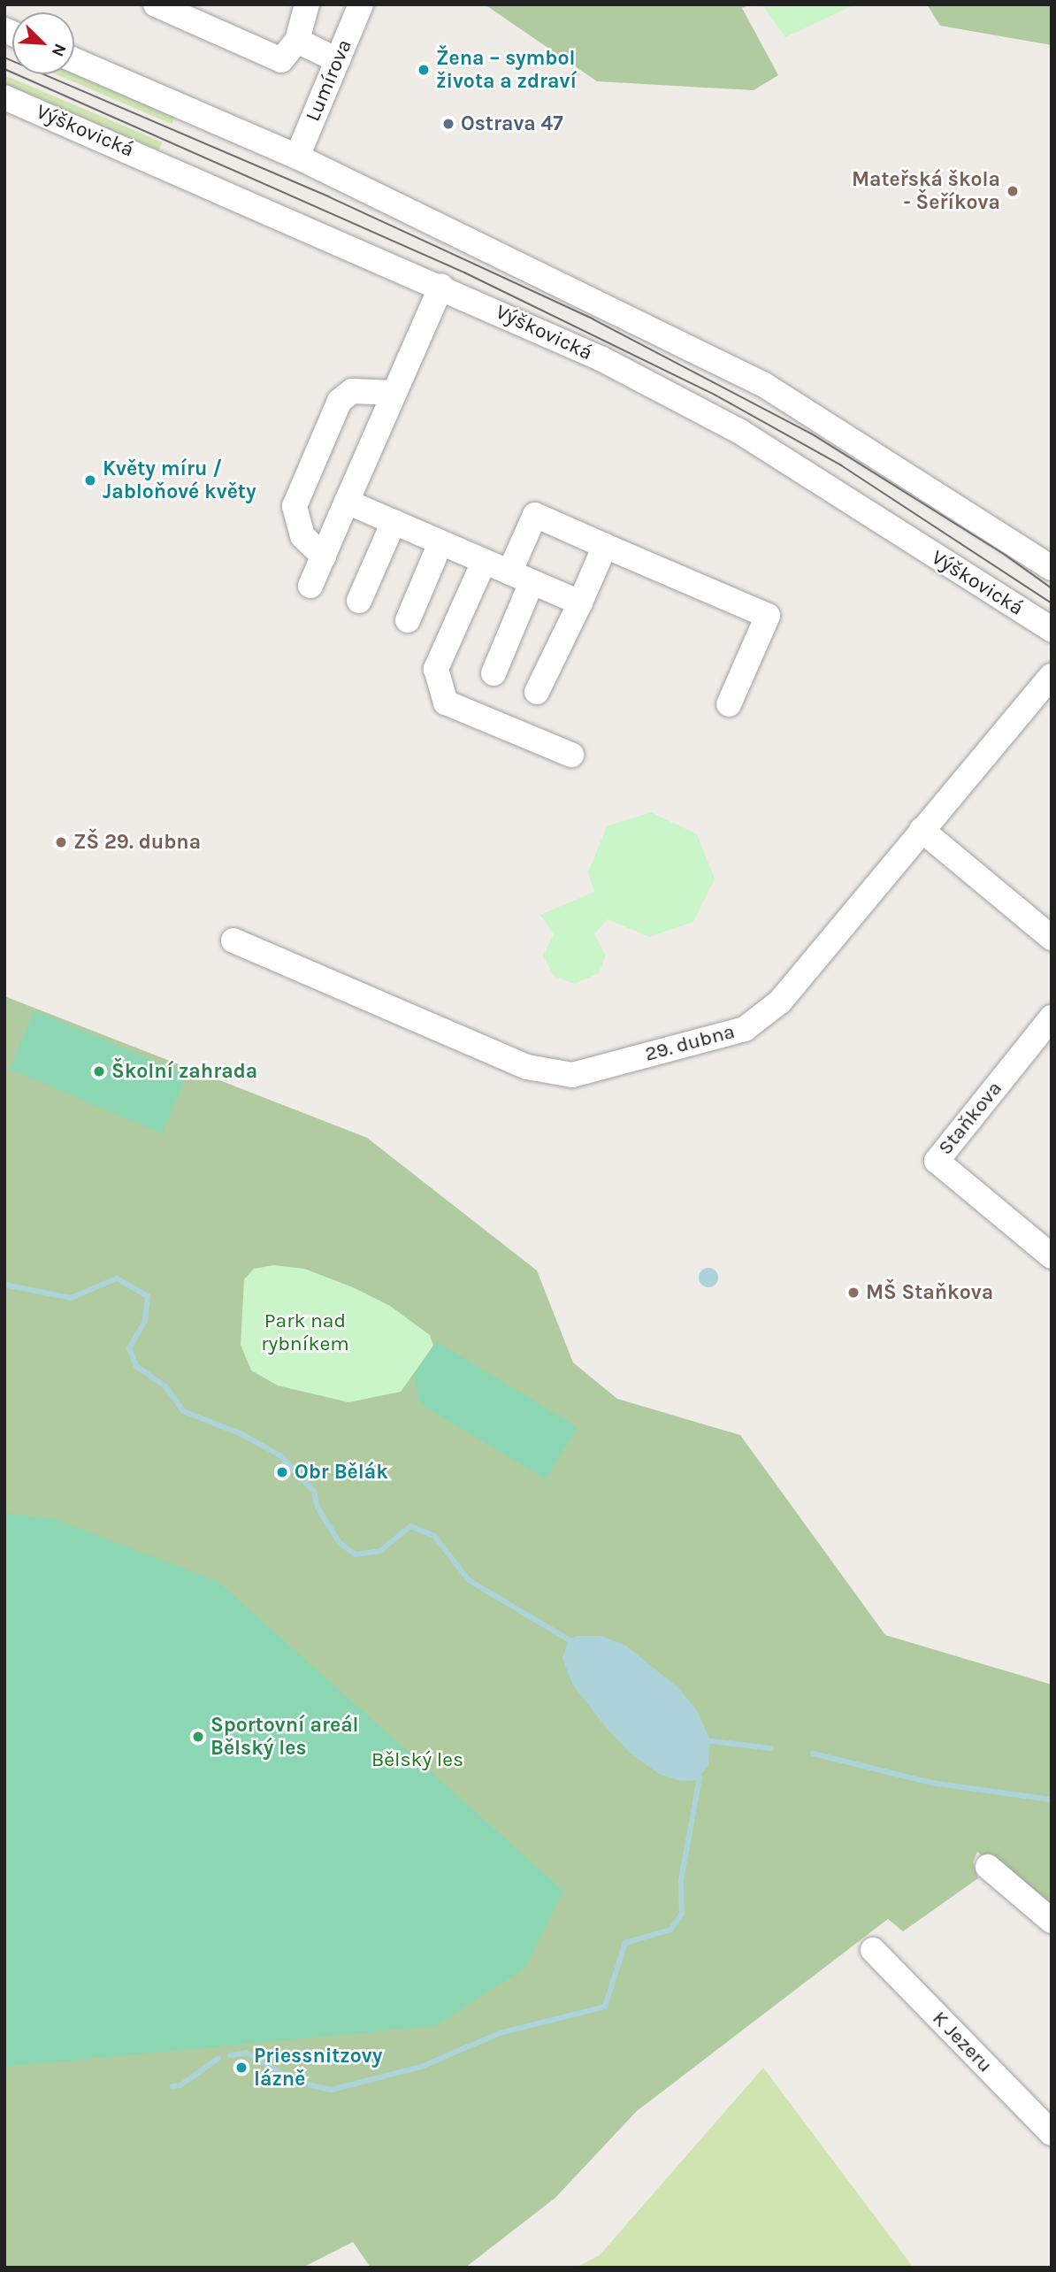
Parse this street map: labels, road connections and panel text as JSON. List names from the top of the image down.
{
  "streets": {
    "street": [
      "Lumírova",
      "Výškovická",
      "29. dubna",
      "Staňkova",
      "K Jezeru"
    ]
  },
  "parks": ["Park nad rybníkem", "Bělský les"],
  "places": [
    "Žena – symbol života a zdraví",
    "Ostrava 47",
    "Mateřská škola - Šeříkova",
    "Květy míru / Jabloňové květy",
    "ZŠ 29. dubna",
    "Školní zahrada",
    "MŠ Staňkova",
    "Obr Bělák",
    "Sportovní areál Bělský les",
    "Priessnitzovy lázně"
  ],
  "north": "bottom right"
}
